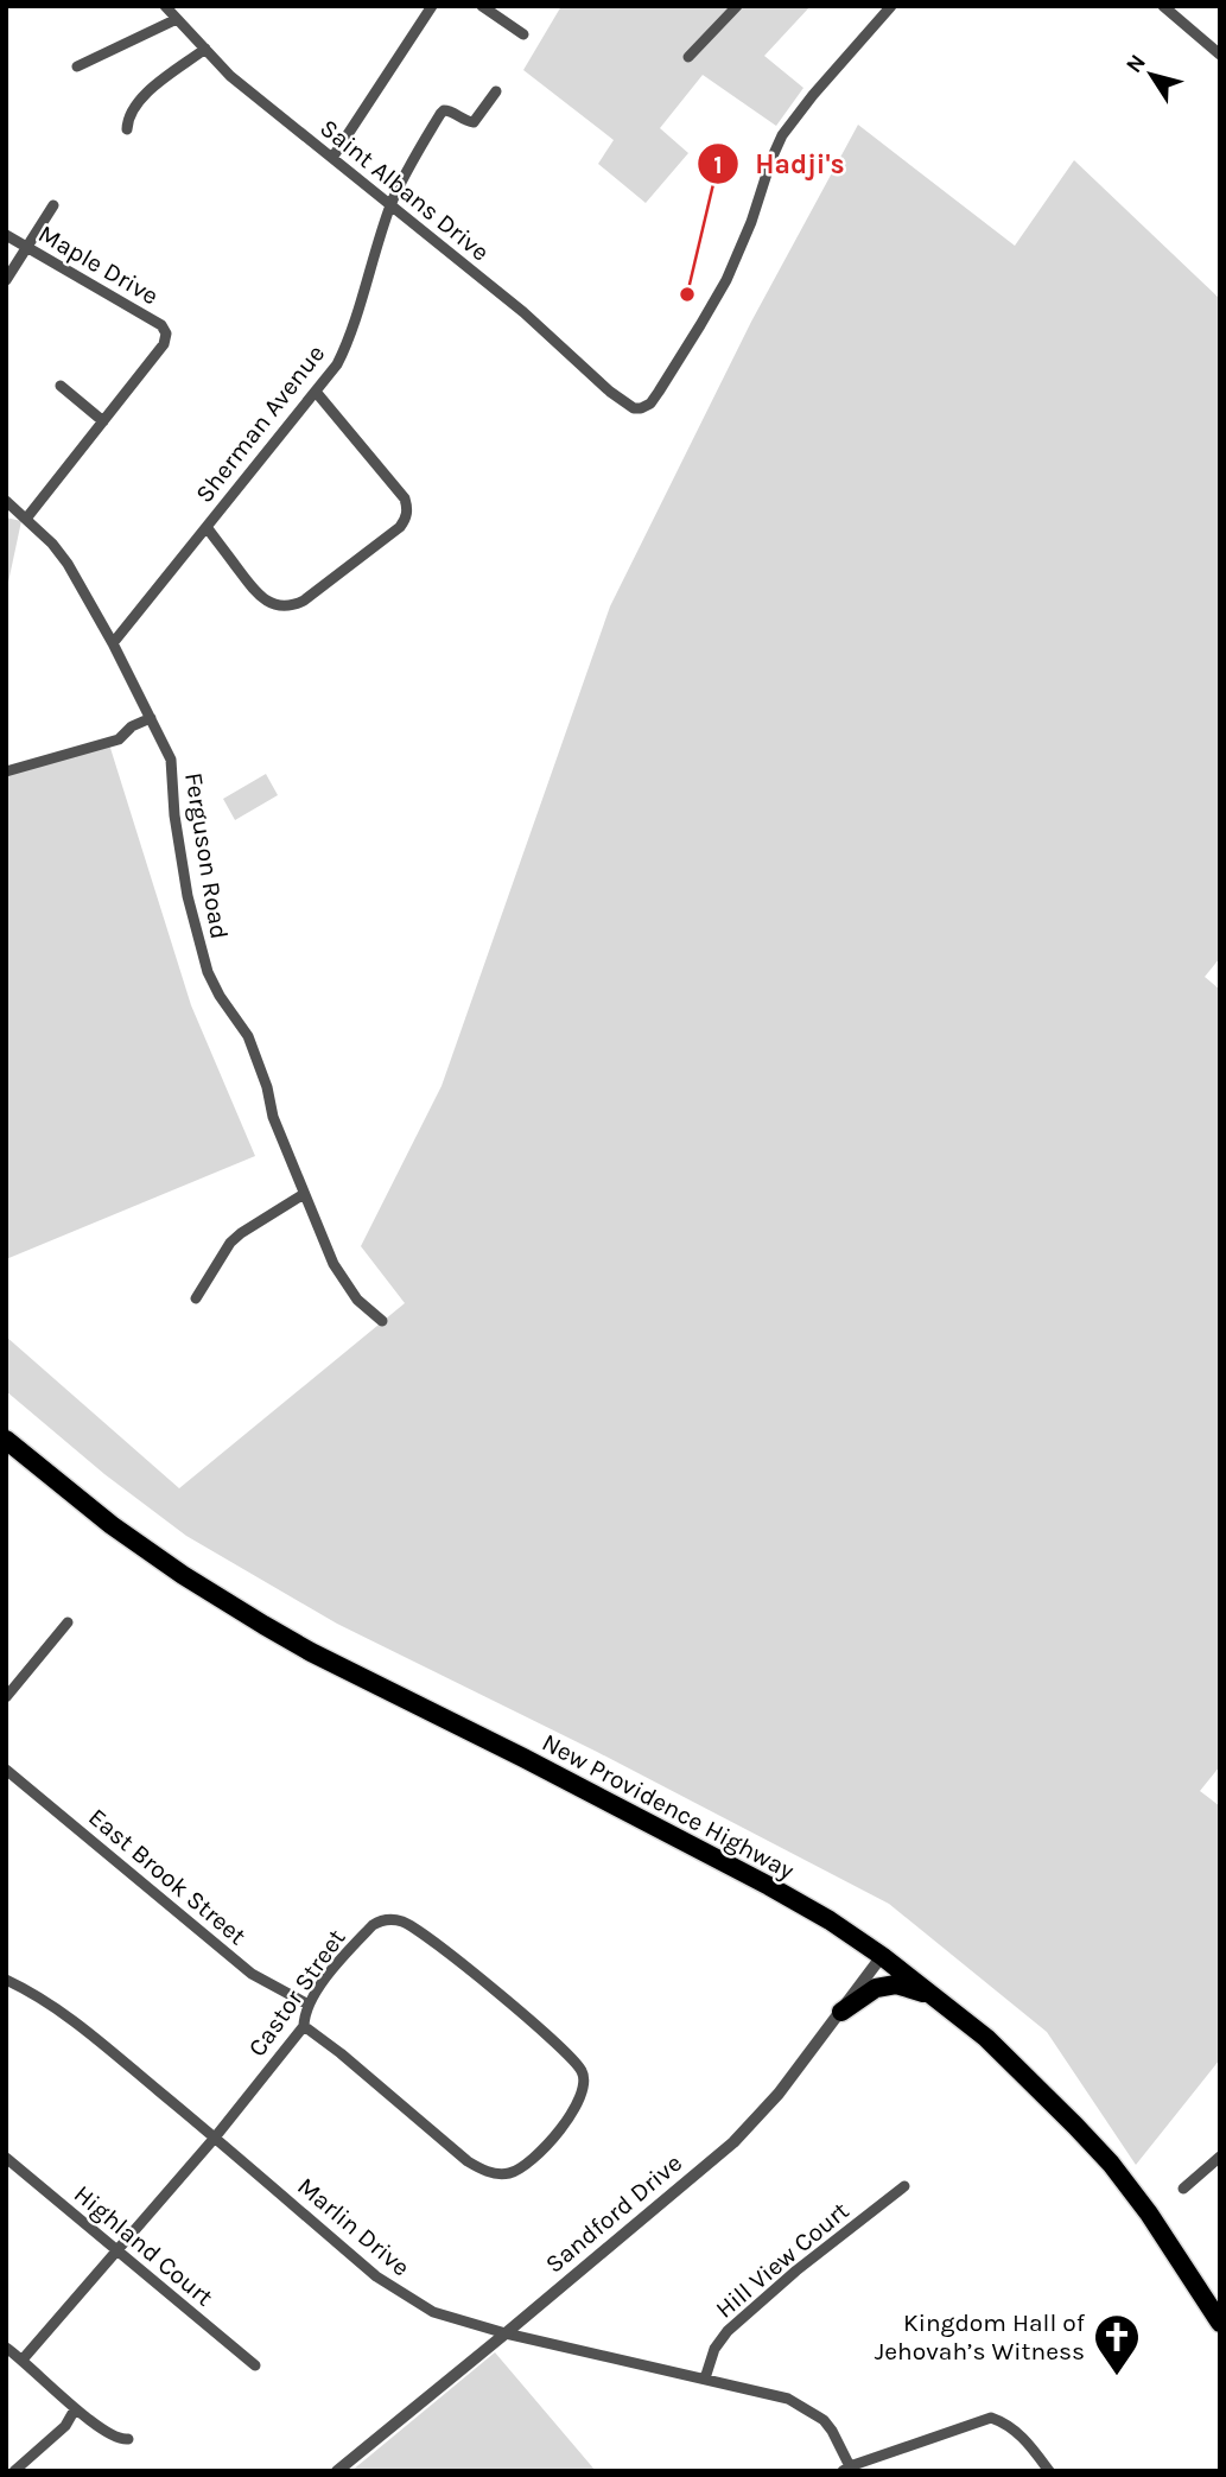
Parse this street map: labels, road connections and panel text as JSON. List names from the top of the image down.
{
  "streets": {
    "highway": ["New Providence Highway"],
    "street": [
      "Saint Albans Drive",
      "Maple Drive",
      "Sherman Avenue",
      "Ferguson Road",
      "East Brook Street",
      "Castor Street",
      "Sandford Drive",
      "Marlin Drive",
      "Highland Court",
      "Hill View Court"
    ]
  },
  "crossings": [
    ["Saint Albans Drive", "Sherman Avenue"],
    ["Sherman Avenue", "Ferguson Road"],
    ["New Providence Highway", "Sandford Drive"],
    ["East Brook Street", "Castor Street"],
    ["Castor Street", "Marlin Drive"],
    ["Castor Street", "Highland Court"],
    ["Sandford Drive", "Marlin Drive"],
    ["Marlin Drive", "Hill View Court"]
  ],
  "places": {
    "other": ["Hadji's"],
    "church": ["Kingdom Hall of Jehovah’s Witness"]
  },
  "north": "top left"
}
